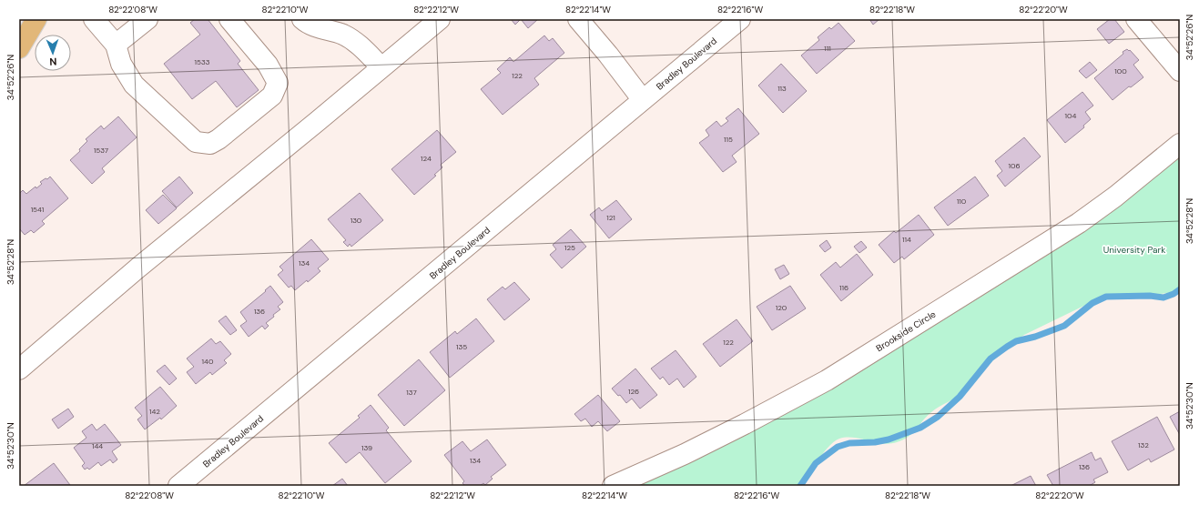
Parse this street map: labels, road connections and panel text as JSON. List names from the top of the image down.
{
  "streets": {
    "street": ["Bradley Boulevard", "Brookside Circle"]
  },
  "parks": ["University Park"],
  "house_numbers": [
    "111",
    "1533",
    "100",
    "122",
    "113",
    "104",
    "115",
    "1537",
    "124",
    "106",
    "110",
    "1541",
    "121",
    "130",
    "114",
    "125",
    "134",
    "116",
    "120",
    "136",
    "122",
    "135",
    "140",
    "126",
    "137",
    "142",
    "132",
    "144",
    "139",
    "134",
    "136"
  ],
  "north": "bottom",
  "coordinates": [
    "82°22'08\"W",
    "82°22'10\"W",
    "82°22'12\"W",
    "82°22'14\"W",
    "82°22'16\"W",
    "82°22'18\"W",
    "82°22'20\"W",
    "34°52'26\"N",
    "34°52'28\"N",
    "34°52'30\"N"
  ]
}
